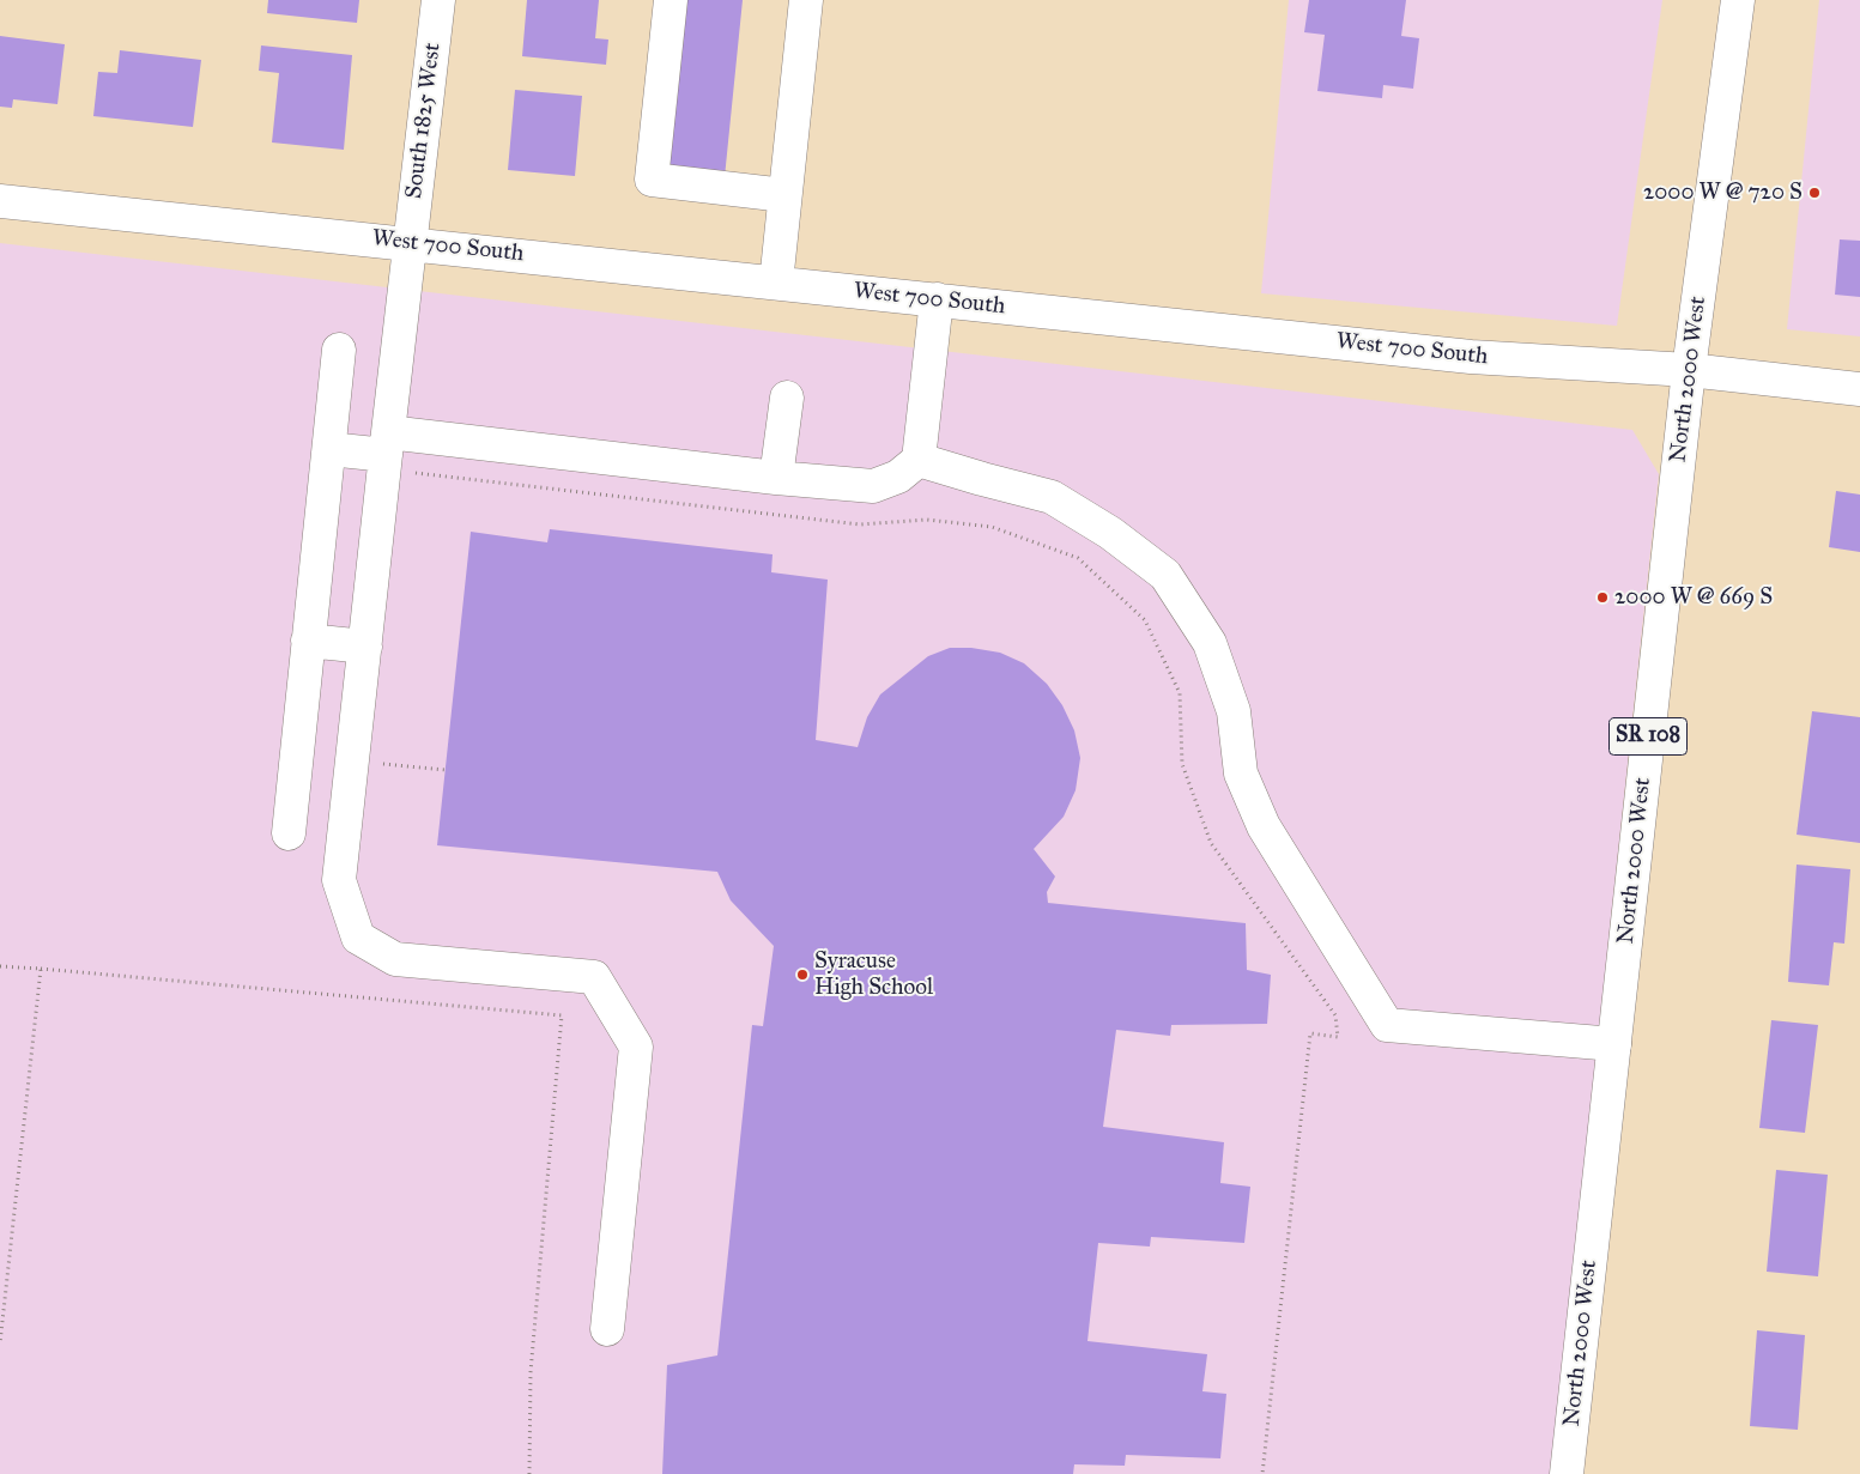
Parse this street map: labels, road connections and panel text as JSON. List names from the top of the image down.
{
  "streets": {
    "street": [
      "South 1825 West",
      "West 700 South",
      "North 2000 West",
      "SR 108"
    ]
  },
  "crossings": [
    ["South 1825 West", "West 700 South"],
    ["West 700 South", "North 2000 West"]
  ],
  "places": ["2000 W @ 720 S", "2000 W @ 669 S", "Syracuse High School"]
}
